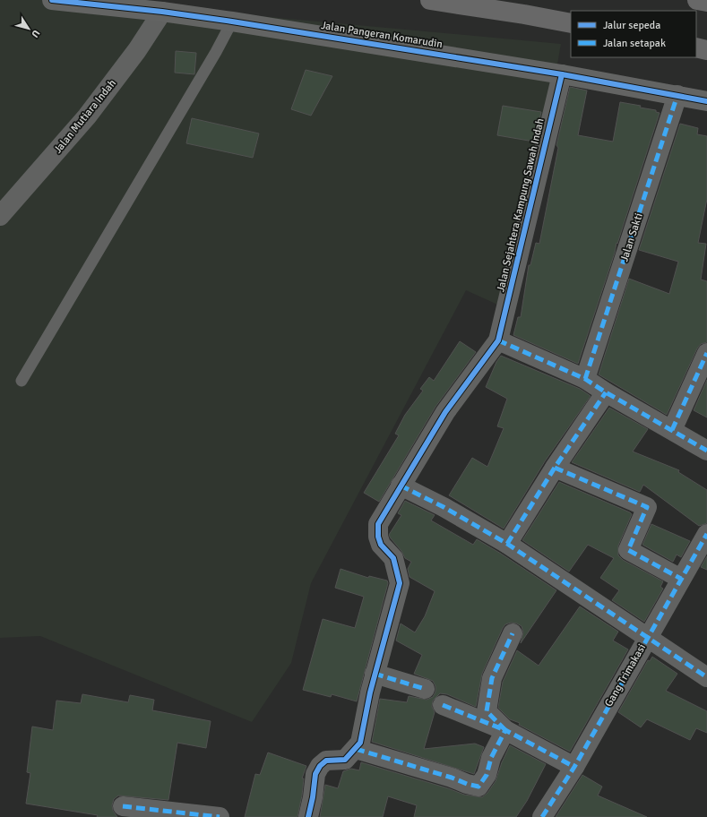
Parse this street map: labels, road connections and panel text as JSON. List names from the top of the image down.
{
  "streets": {
    "street": [
      "Jalan Pangeran Komarudin",
      "Jalan Mutiara Indah",
      "Jalan Sejahtera Kampung Sawah Indah",
      "Jalan Sakti",
      "Gang Trimakasi"
    ]
  },
  "crossings": [
    ["Jalan Pangeran Komarudin", "Jalan Mutiara Indah"],
    ["Jalan Pangeran Komarudin", "Jalan Sejahtera Kampung Sawah Indah"],
    ["Jalan Pangeran Komarudin", "Jalan Sakti"]
  ],
  "legend": ["Jalur sepeda", "Jalan setapak"],
  "north": "bottom right"
}
